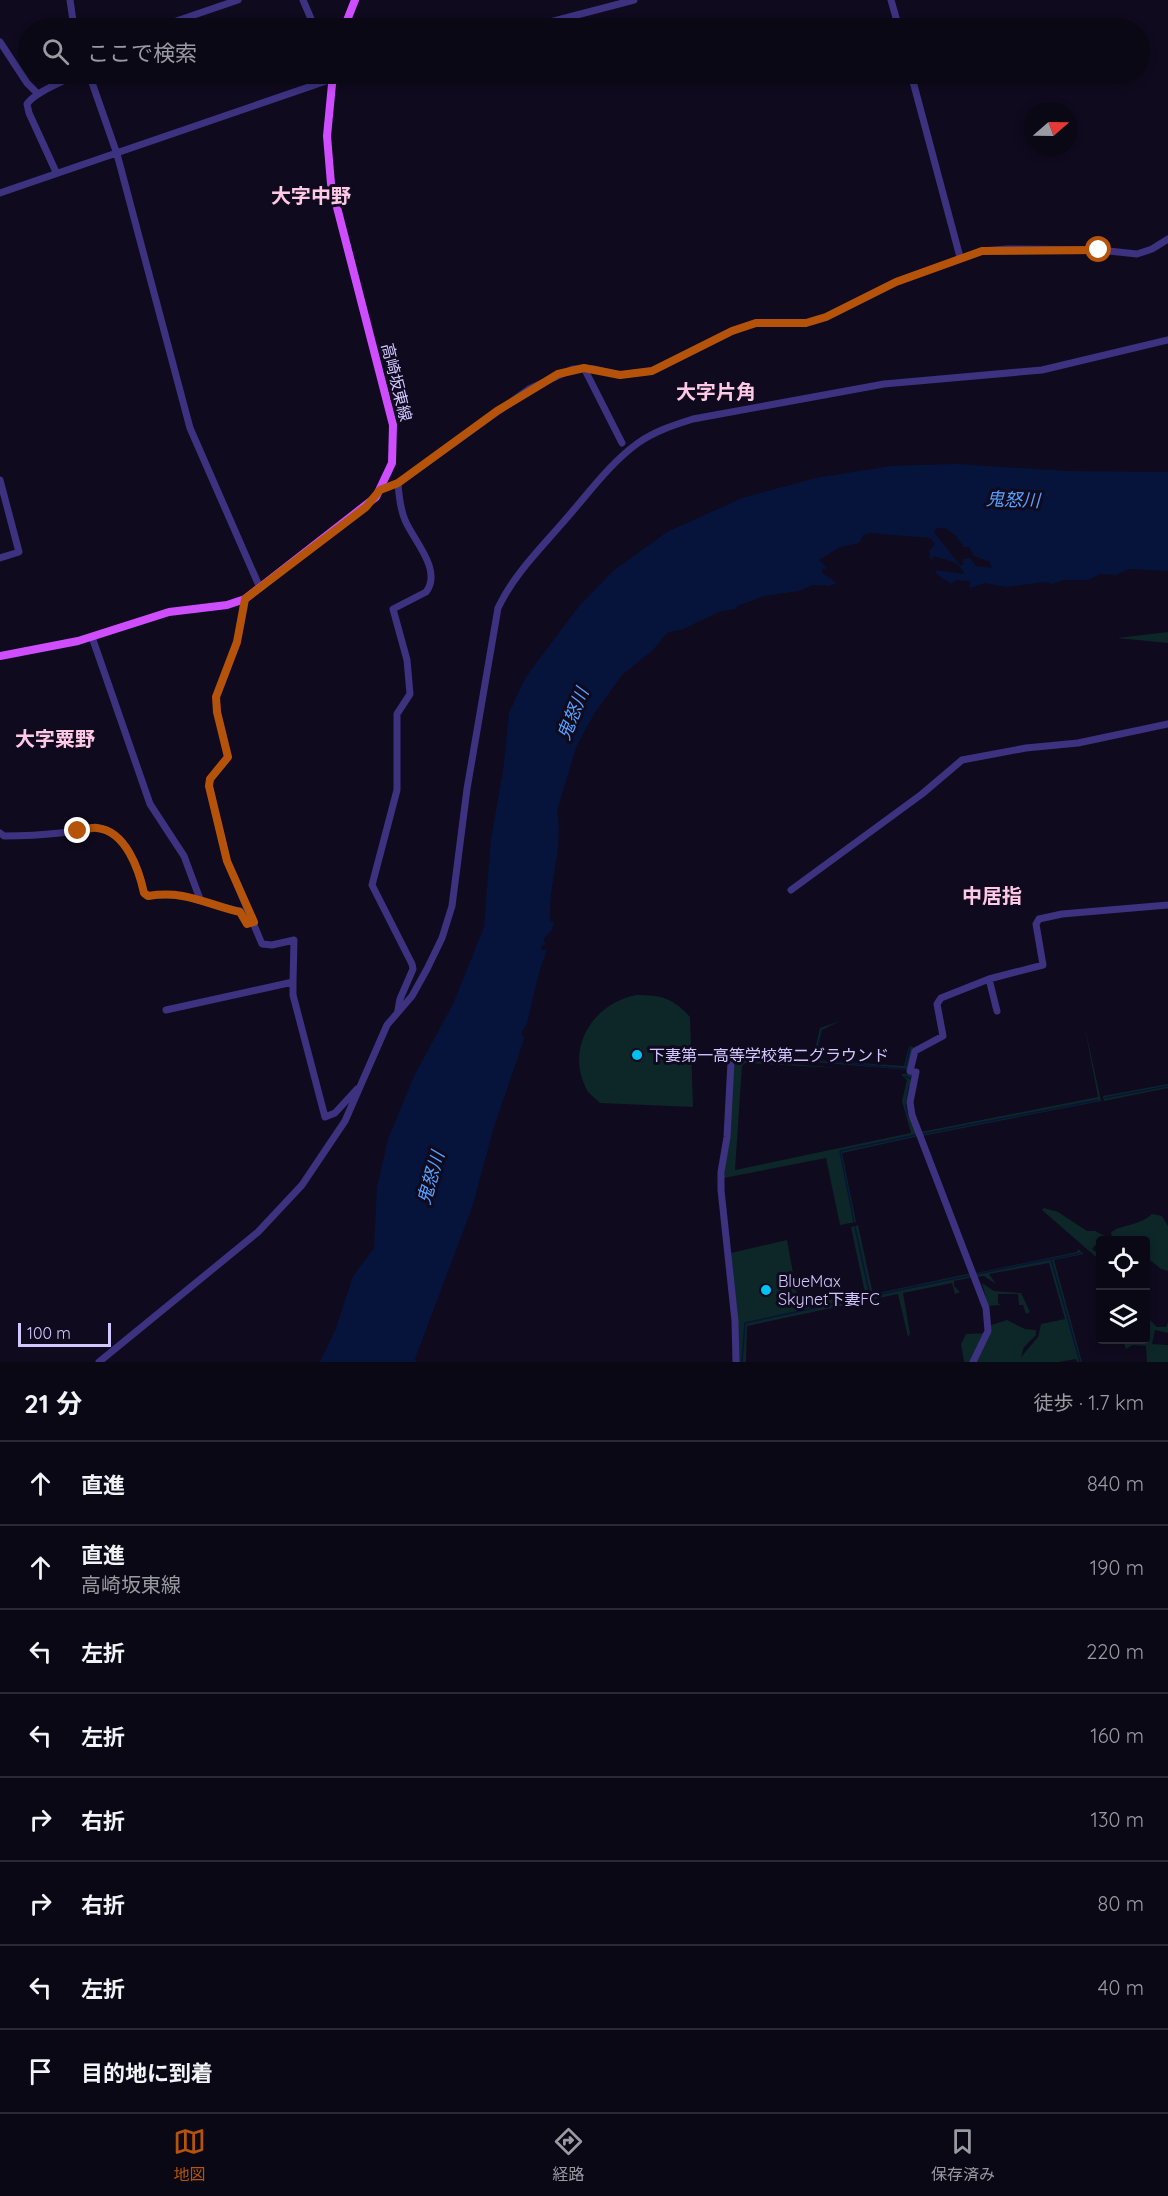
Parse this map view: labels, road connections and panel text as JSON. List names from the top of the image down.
{
  "streets": {
    "main road": ["高崎坂東線"]
  },
  "districts": [
    "大字中野",
    "大字片角",
    "大字粟野",
    "中居指"
  ],
  "water": ["鬼怒川"],
  "places": ["下妻第一高等学校第二グラウンド", "BlueMax Skynet下妻FC"],
  "scale_bar": "100 m",
  "north": "right",
  "page": {
    "search": "ここで検索",
    "scale": "100 m",
    "heading": ["21 分", "徒歩 · 1.7 km"],
    "list": [
      ["直進", "840 m"],
      ["直進", "高崎坂東線", "190 m"],
      ["左折", "220 m"],
      ["左折", "160 m"],
      ["右折", "130 m"],
      ["右折", "80 m"],
      ["左折", "40 m"],
      "目的地に到着"
    ],
    "nav": ["地図", "経路", "保存済み"]
  }
}
